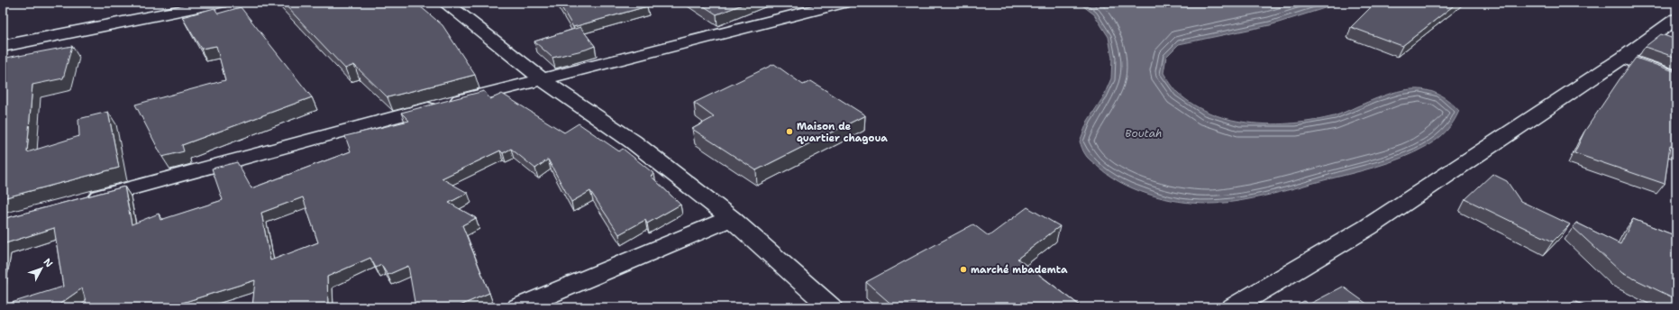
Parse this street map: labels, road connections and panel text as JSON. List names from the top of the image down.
{
  "water": ["Boutah"],
  "places": ["Maison de quartier chagoua", "marché mbademta"],
  "north": "top right"
}
